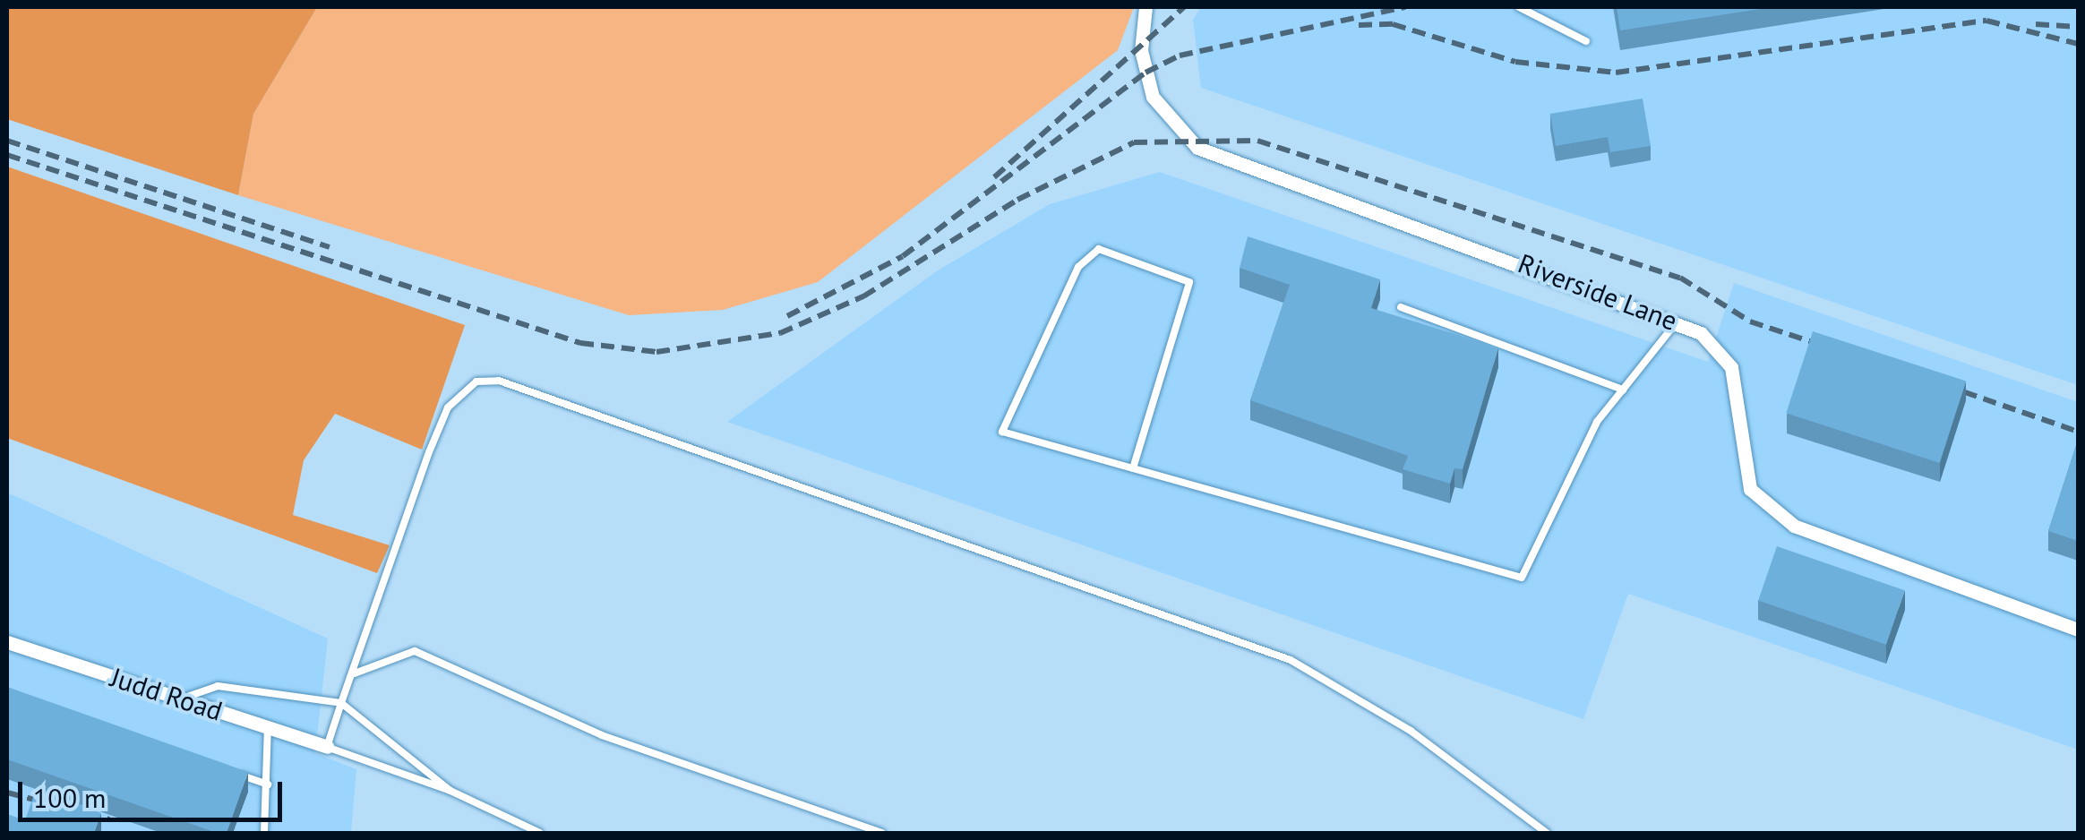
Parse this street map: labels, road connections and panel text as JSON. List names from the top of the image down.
{
  "streets": {
    "street": ["Riverside Lane", "Judd Road"]
  },
  "scale_bar": "100 m"
}
